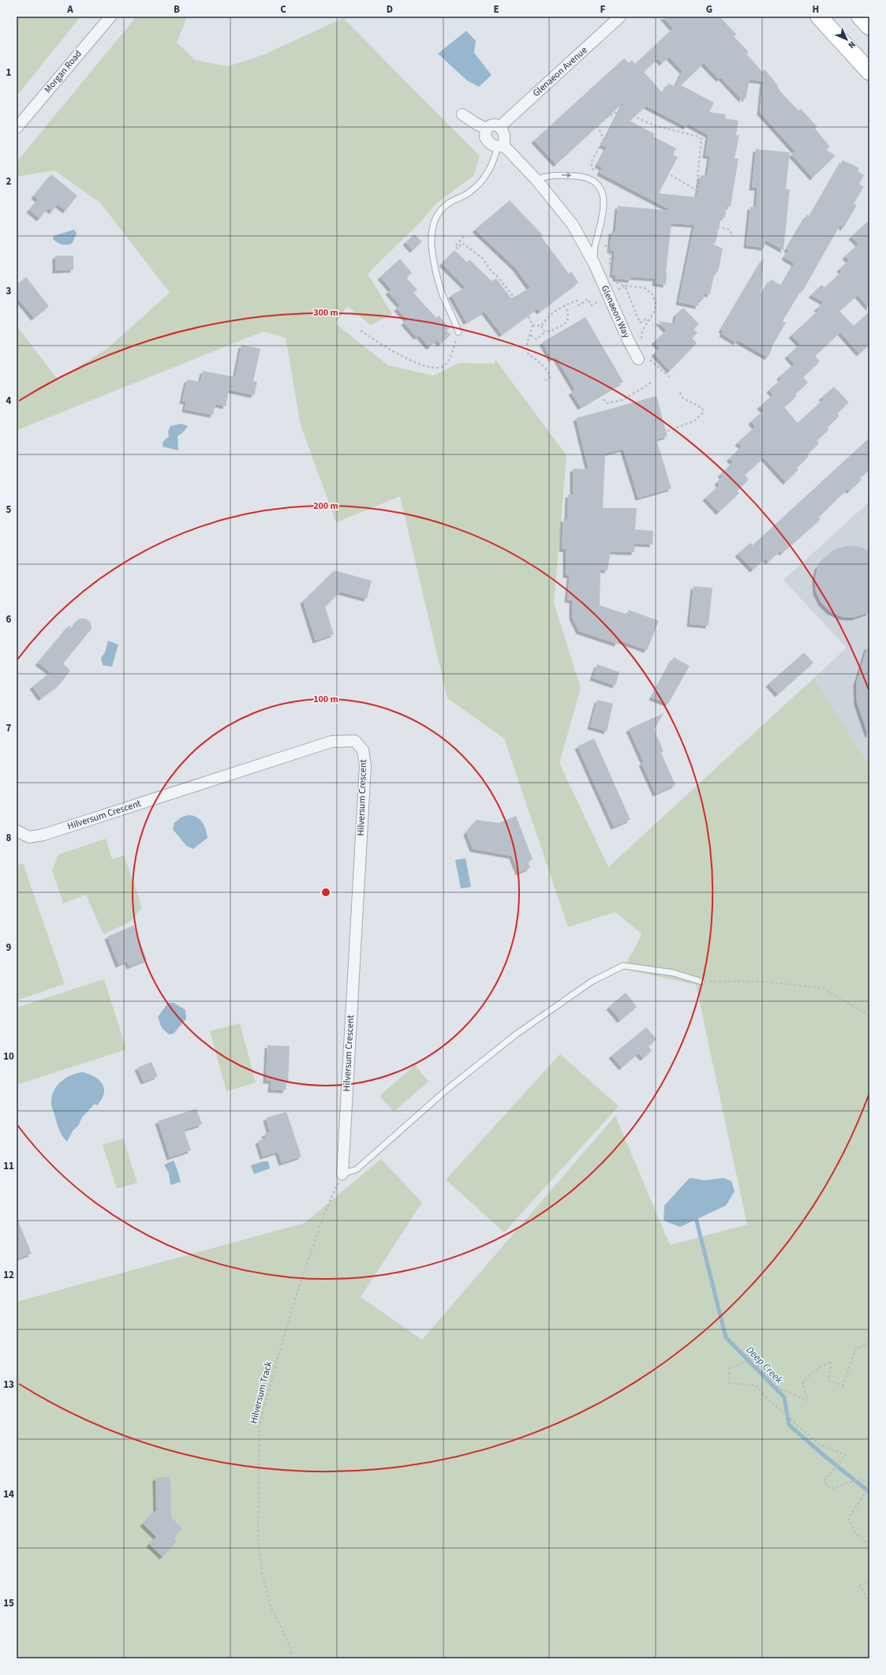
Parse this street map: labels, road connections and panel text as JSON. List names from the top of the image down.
{
  "streets": {
    "street": [
      "Morgan Road",
      "Glenaeon Avenue",
      "Glenaeon Way",
      "Hilversum Crescent"
    ],
    "path": ["Hilversum Track"]
  },
  "crossings": [
    ["Glenaeon Avenue", "Glenaeon Way"],
    ["Hilversum Crescent", "Hilversum Track"]
  ],
  "water": ["Deep Creek"],
  "north": "bottom right",
  "grid": {
    "columns": [
      "A",
      "B",
      "C",
      "D",
      "E",
      "F",
      "G",
      "H"
    ],
    "rows": [
      "1",
      "2",
      "3",
      "4",
      "5",
      "6",
      "7",
      "8",
      "9",
      "10",
      "11",
      "12",
      "13",
      "14",
      "15"
    ]
  },
  "rings": ["300 m", "200 m", "100 m"]
}
